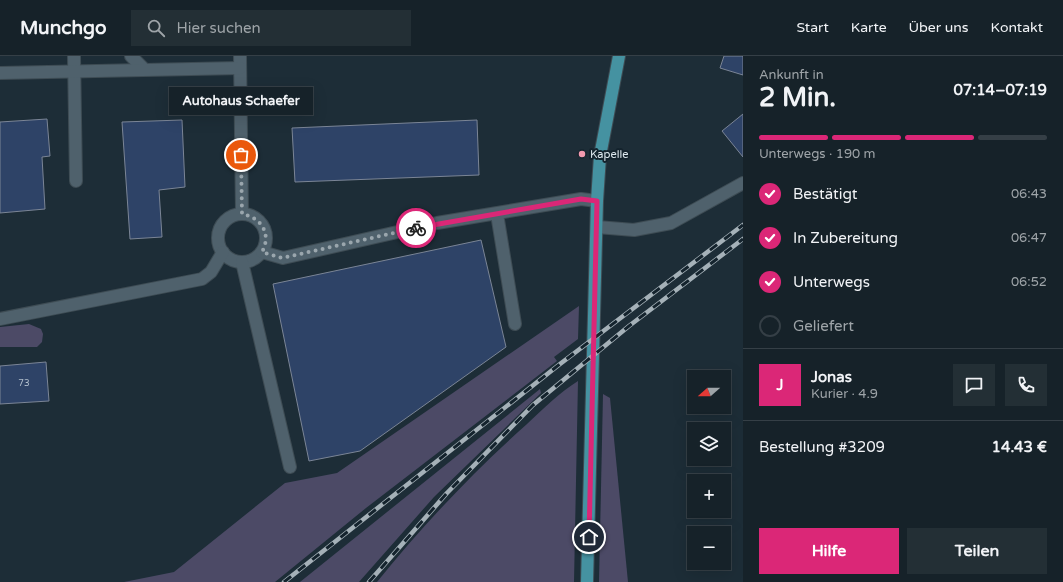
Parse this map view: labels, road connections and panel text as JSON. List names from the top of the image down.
{
  "places": ["Kapelle", "Autohaus Schaefer"],
  "house_numbers": ["73"],
  "north": "left",
  "page": {
    "header": "Munchgo",
    "search": "Hier suchen",
    "nav": [
      "Start",
      "Karte",
      "Über uns",
      "Kontakt"
    ],
    "heading": ["2 Min.", "Ankunft in", "07:14–07:19"],
    "panel": [
      "Jonas",
      "Kurier · 4.9",
      "Bestellung #3209",
      "14.43 €"
    ],
    "bubble": "Autohaus Schaefer",
    "bar": "Unterwegs · 190 m",
    "list": [
      ["Bestätigt", "06:43"],
      ["In Zubereitung", "06:47"],
      ["Unterwegs", "06:52"],
      "Geliefert"
    ],
    "round": "J",
    "map_buttons": ["+", "−"],
    "buttons": ["Hilfe", "Teilen"]
  }
}
